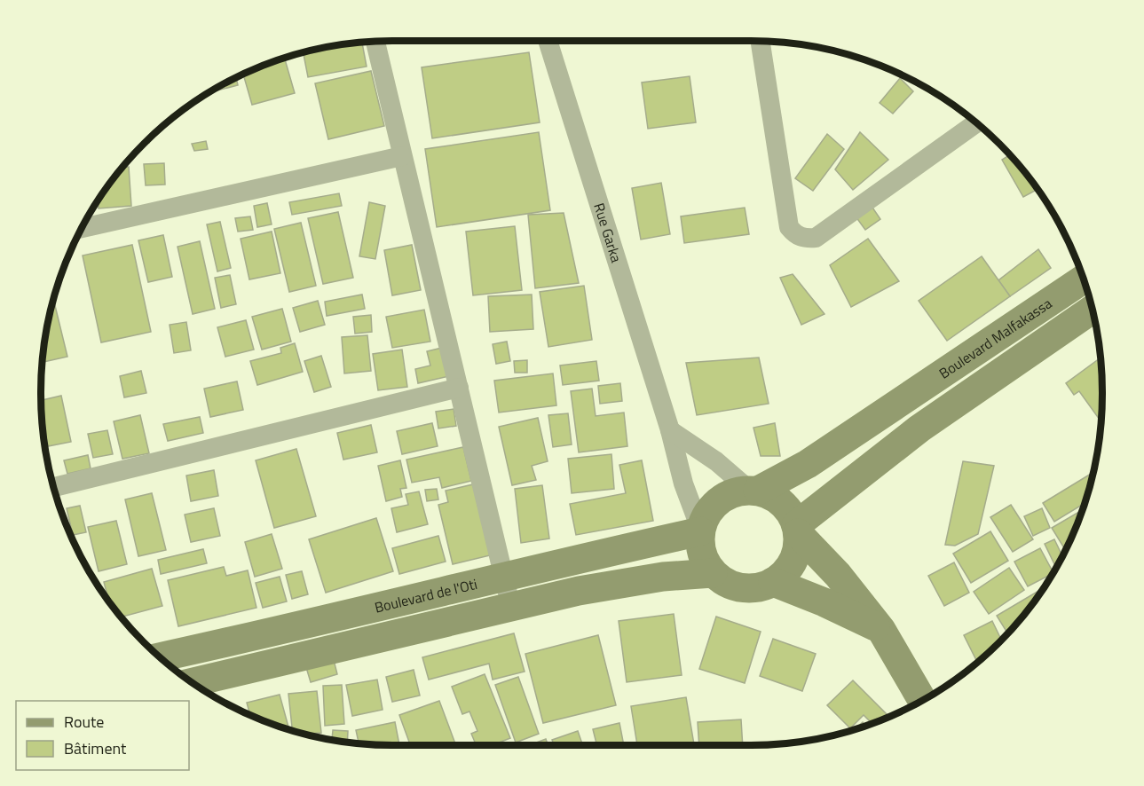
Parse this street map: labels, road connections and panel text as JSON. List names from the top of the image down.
{
  "streets": {
    "main road": ["Boulevard Malfakassa", "Boulevard de l'Oti"],
    "street": ["Rue Garka"]
  },
  "crossings": [
    ["Rue Garka", "Boulevard Malfakassa"],
    ["Rue Garka", "Boulevard de l'Oti"],
    ["Boulevard Malfakassa", "Boulevard de l'Oti"]
  ],
  "legend": ["Route", "Bâtiment"]
}
